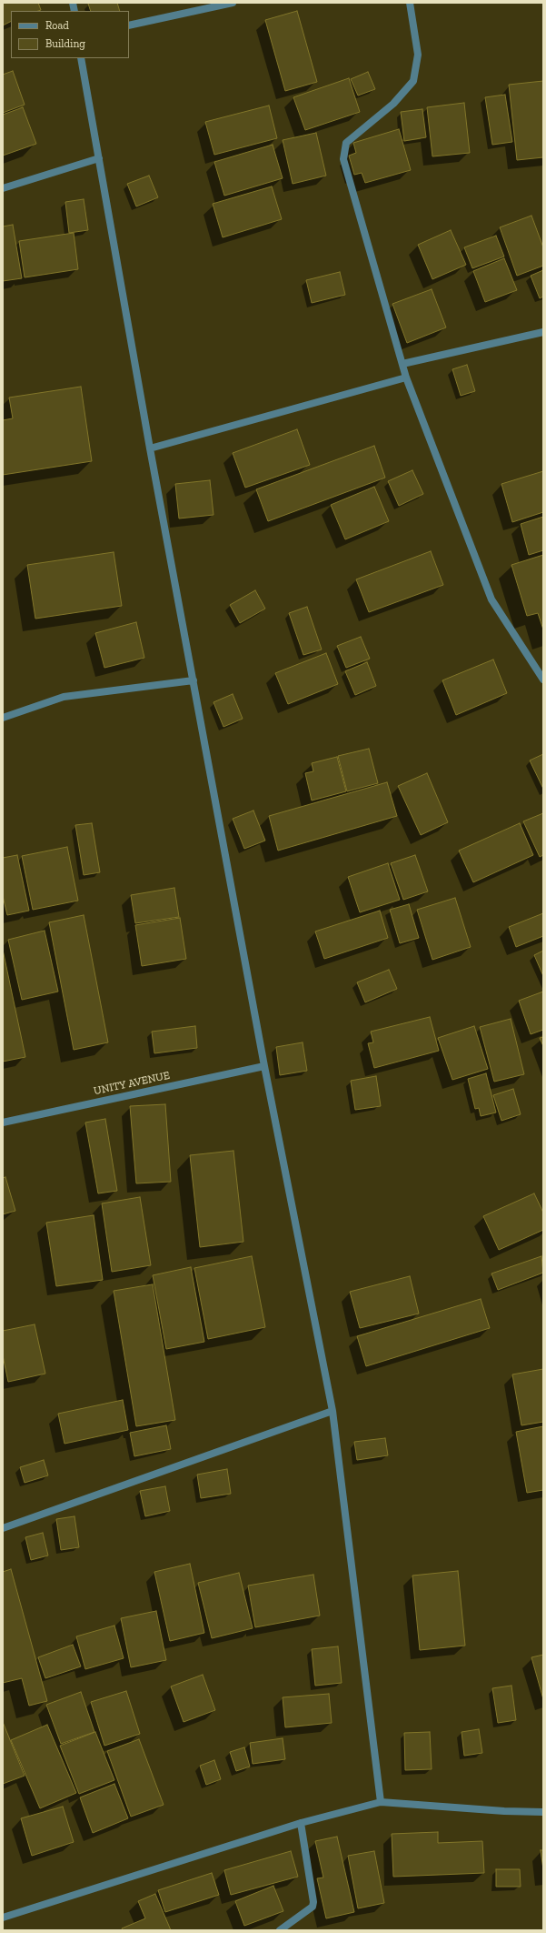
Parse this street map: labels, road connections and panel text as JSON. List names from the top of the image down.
{
  "streets": {
    "street": ["UNITY AVENUE"]
  },
  "legend": ["Road", "Building"]
}
